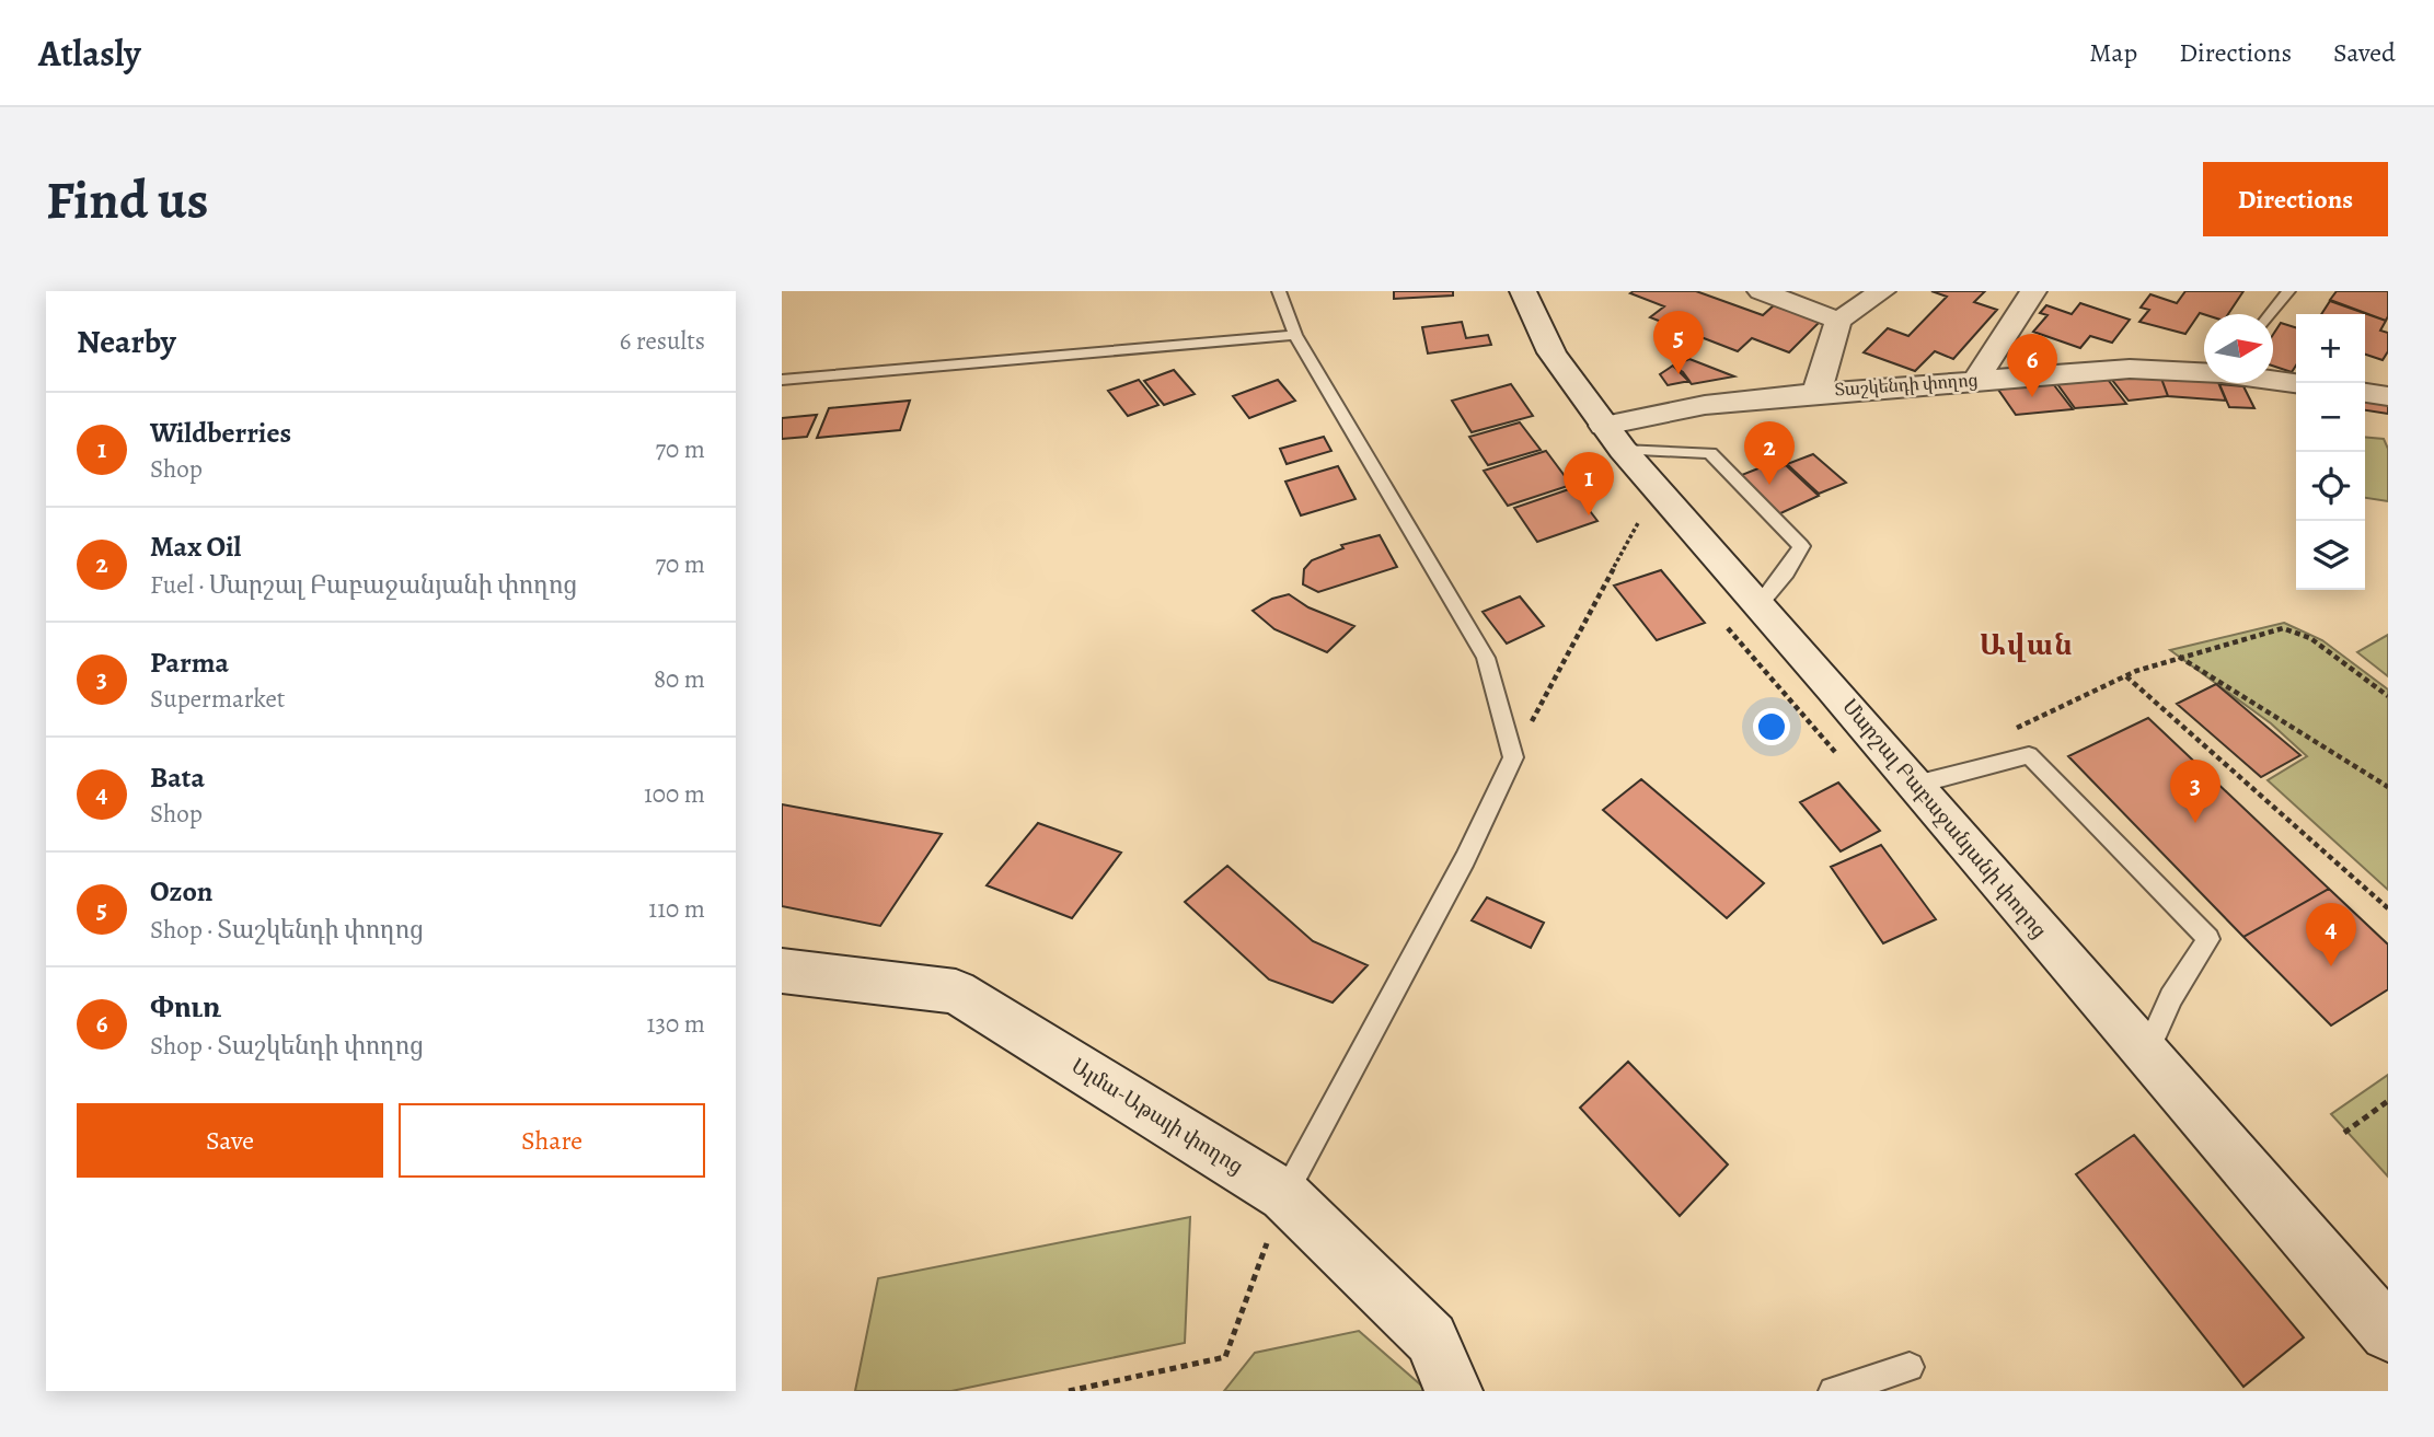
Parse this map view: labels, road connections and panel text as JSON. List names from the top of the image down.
{
  "streets": {
    "street": ["Տաշկենդի փողոց", "Մարշալ Բաբաջանյանի փողոց", "Ալմա-Աթայի փողոց"]
  },
  "crossings": [
    ["Տաշկենդի փողոց", "Մարշալ Բաբաջանյանի փողոց"]
  ],
  "districts": ["Ավան"],
  "north": "right",
  "page": {
    "header": "Atlasly",
    "nav": ["Map", "Directions", "Saved"],
    "buttons": [
      "Directions",
      ["Save", "Share"]
    ],
    "title": "Find us",
    "heading": ["Nearby", "6 results"],
    "pins": [
      "5",
      "6",
      "2",
      "1",
      "3",
      "4"
    ],
    "map_buttons": ["+", "−"],
    "list": [
      {
        "mark": "1",
        "name": "Wildberries",
        "note": "Shop",
        "value": "70 m"
      },
      {
        "mark": "2",
        "name": "Max Oil",
        "note": "Fuel · Մարշալ Բաբաջանյանի փողոց",
        "value": "70 m"
      },
      {
        "mark": "3",
        "name": "Parma",
        "note": "Supermarket",
        "value": "80 m"
      },
      {
        "mark": "4",
        "name": "Bata",
        "note": "Shop",
        "value": "100 m"
      },
      {
        "mark": "5",
        "name": "Ozon",
        "note": "Shop · Տաշկենդի փողոց",
        "value": "110 m"
      },
      {
        "mark": "6",
        "name": "Փուռ",
        "note": "Shop · Տաշկենդի փողոց",
        "value": "130 m"
      }
    ]
  }
}
